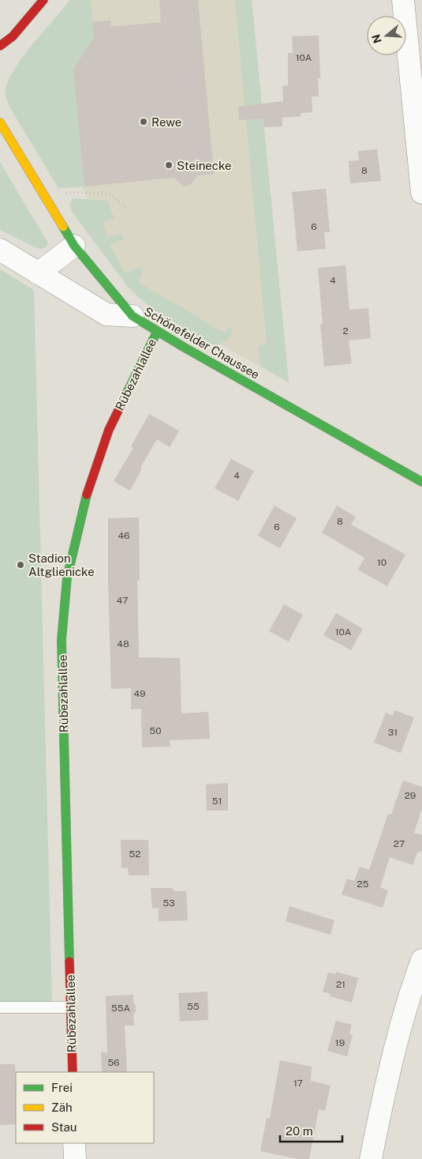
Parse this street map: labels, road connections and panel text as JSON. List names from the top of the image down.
{
  "streets": {
    "street": ["Schönefelder Chaussee", "Rübezahlallee"]
  },
  "crossings": [
    ["Schönefelder Chaussee", "Rübezahlallee"]
  ],
  "places": ["Rewe", "Steinecke", "Stadion Altglienicke"],
  "house_numbers": [
    "10A",
    "8",
    "6",
    "4",
    "2",
    "4",
    "8",
    "6",
    "46",
    "10",
    "47",
    "10A",
    "48",
    "49",
    "50",
    "31",
    "29",
    "51",
    "27",
    "52",
    "25",
    "53",
    "21",
    "55",
    "55A",
    "19",
    "56",
    "17"
  ],
  "legend": ["Frei", "Zäh", "Stau"],
  "scale_bar": "20 m",
  "north": "left"
}
